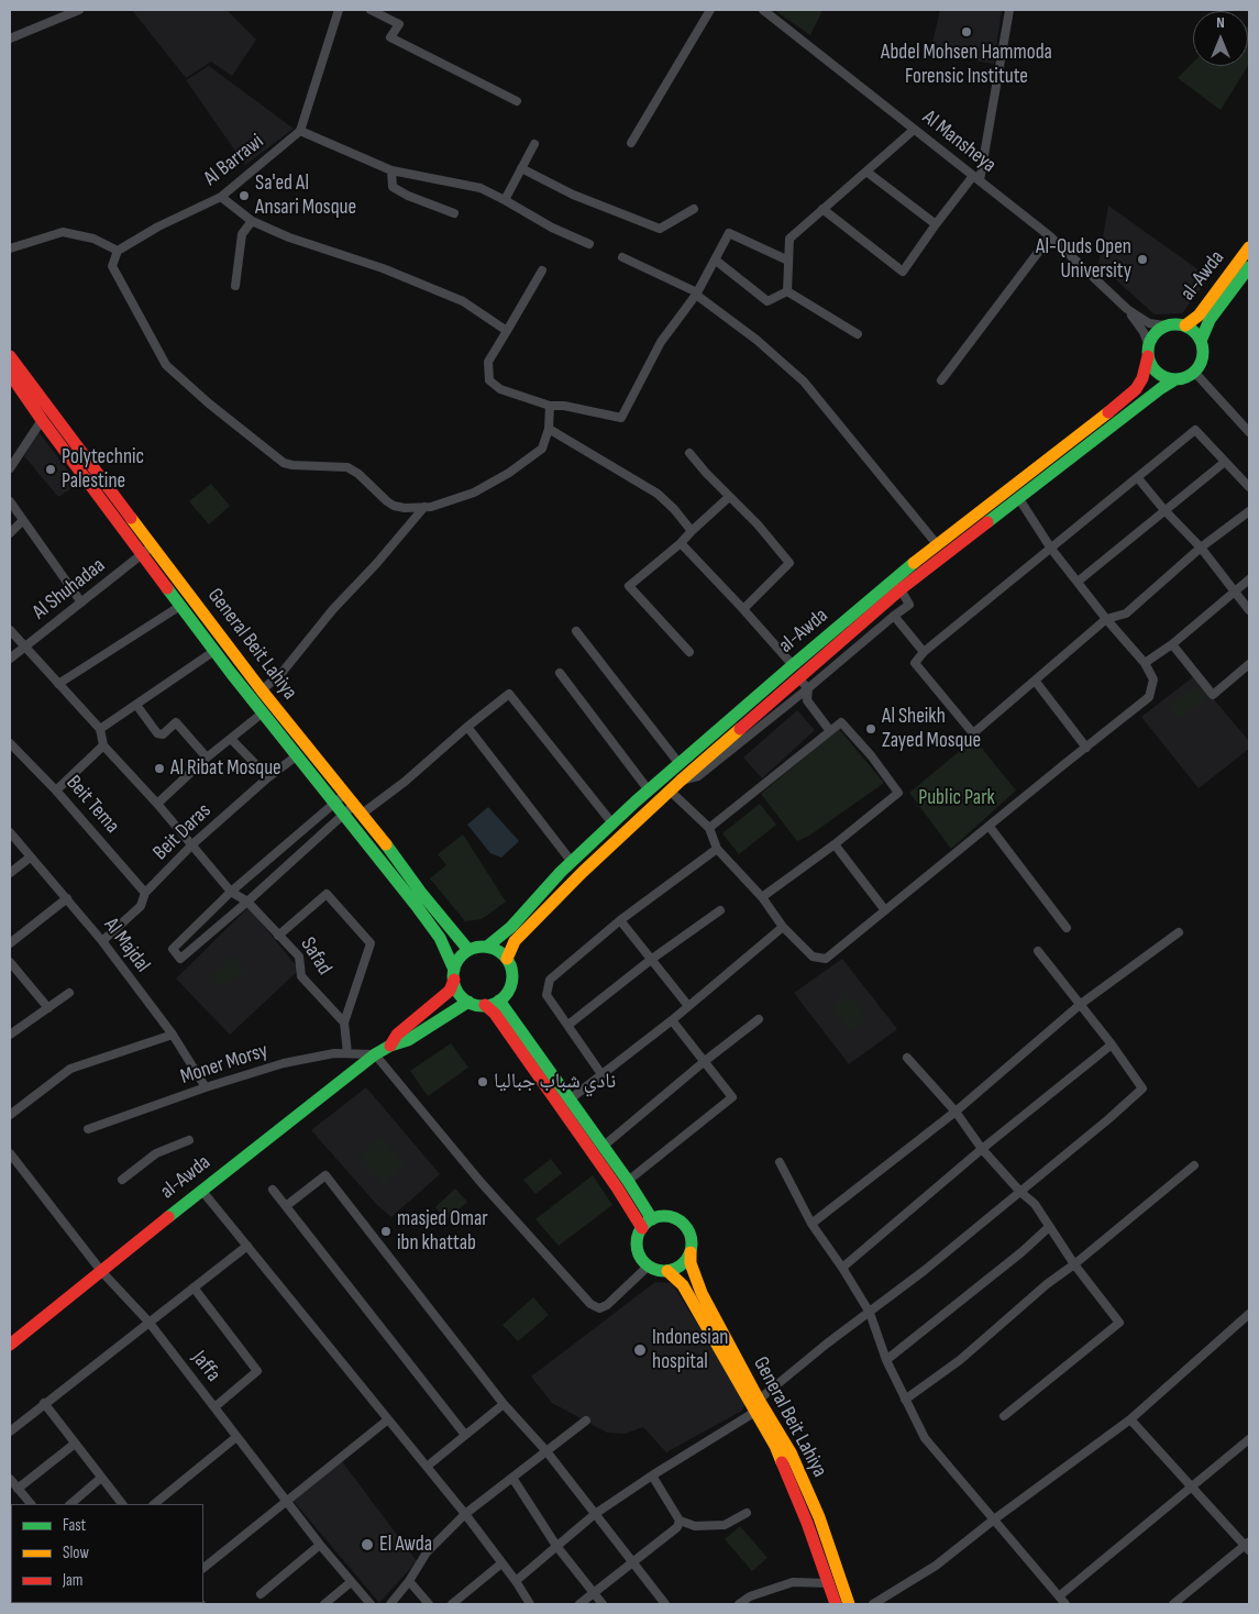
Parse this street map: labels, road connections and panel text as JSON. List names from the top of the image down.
{
  "streets": {
    "main road": ["al-Awda", "General Beit Lahiya"],
    "street": [
      "Al Mansheya",
      "Al Barrawi",
      "Al Shuhadaa",
      "Beit Tema",
      "Beit Daras",
      "Al Majdal",
      "Safad",
      "Moner Morsy",
      "Jaffa"
    ]
  },
  "crossings": [
    ["Al Mansheya", "al-Awda"],
    ["al-Awda", "General Beit Lahiya"],
    ["al-Awda", "Moner Morsy"],
    ["al-Awda", "Jaffa"],
    ["Al Shuhadaa", "General Beit Lahiya"],
    ["General Beit Lahiya", "Beit Daras"],
    ["Beit Tema", "Beit Daras"],
    ["Beit Daras", "Al Majdal"],
    ["Beit Daras", "Safad"],
    ["Al Majdal", "Moner Morsy"]
  ],
  "parks": ["Public Park"],
  "places": [
    "Abdel Mohsen Hammoda Forensic Institute",
    "Sa'ed Al Ansari Mosque",
    "Al-Quds Open University",
    "Polytechnic Palestine",
    "Al Sheikh Zayed Mosque",
    "Al Ribat Mosque",
    "نادي شباب جباليا",
    "masjed Omar ibn khattab",
    "Indonesian hospital",
    "El Awda"
  ],
  "legend": ["Fast", "Slow", "Jam"],
  "north": "top"
}
